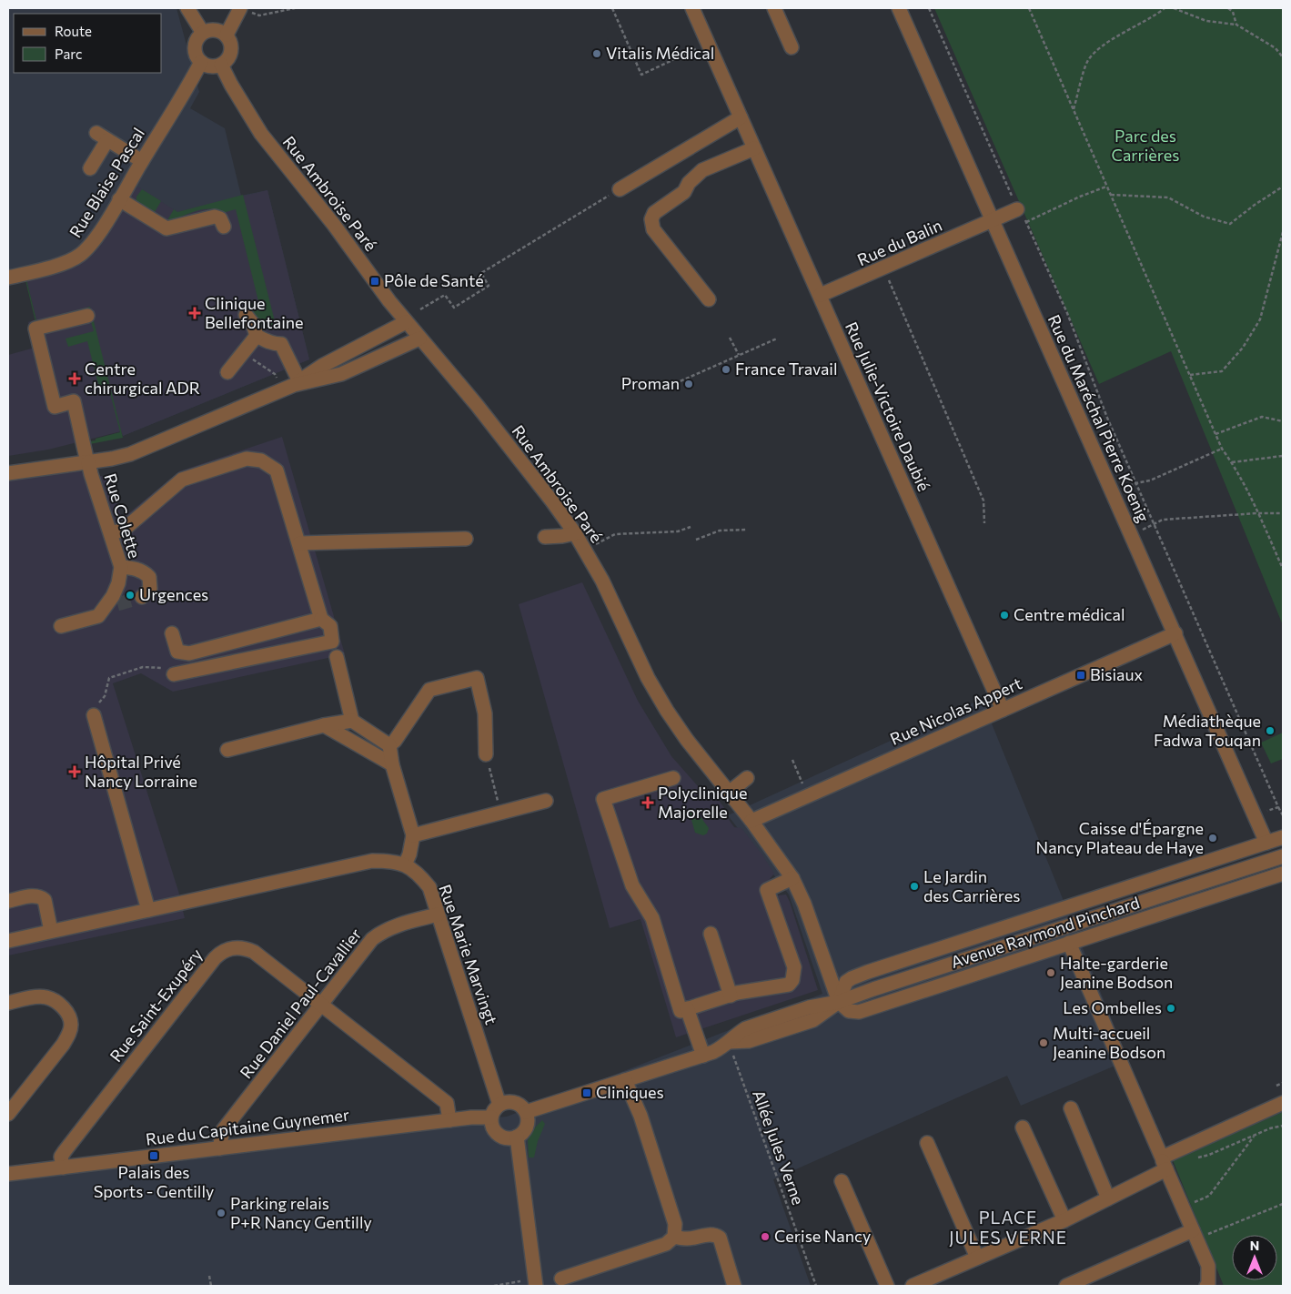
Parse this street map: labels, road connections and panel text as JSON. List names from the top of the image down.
{
  "streets": {
    "street": [
      "Rue Blaise Pascal",
      "Rue Ambroise Paré",
      "Rue du Balin",
      "Rue Julie-Victoire Daubié",
      "Rue du Maréchal Pierre Koenig",
      "Rue Colette",
      "Rue Nicolas Appert",
      "Avenue Raymond Pinchard",
      "Rue Marie Marvingt",
      "Rue Daniel Paul-Cavallier",
      "Rue Saint-Exupéry",
      "Rue du Capitaine Guynemer"
    ],
    "path": ["Allée Jules Verne"]
  },
  "crossings": [
    ["Rue Blaise Pascal", "Rue Ambroise Paré"],
    ["Rue Ambroise Paré", "Rue Colette"],
    ["Rue Ambroise Paré", "Rue Nicolas Appert"],
    ["Rue Ambroise Paré", "Avenue Raymond Pinchard"],
    ["Rue du Balin", "Rue Julie-Victoire Daubié"],
    ["Rue du Balin", "Rue du Maréchal Pierre Koenig"],
    ["Rue Julie-Victoire Daubié", "Rue Nicolas Appert"],
    ["Rue du Maréchal Pierre Koenig", "Rue Nicolas Appert"],
    ["Rue du Maréchal Pierre Koenig", "Avenue Raymond Pinchard"],
    ["Avenue Raymond Pinchard", "Rue Marie Marvingt"],
    ["Avenue Raymond Pinchard", "Rue du Capitaine Guynemer"],
    ["Avenue Raymond Pinchard", "Allée Jules Verne"],
    ["Rue Marie Marvingt", "Rue Daniel Paul-Cavallier"],
    ["Rue Marie Marvingt", "Rue du Capitaine Guynemer"],
    ["Rue Daniel Paul-Cavallier", "Rue Saint-Exupéry"],
    ["Rue Daniel Paul-Cavallier", "Rue du Capitaine Guynemer"],
    ["Rue Saint-Exupéry", "Rue du Capitaine Guynemer"]
  ],
  "districts": ["PLACE JULES VERNE"],
  "parks": ["Parc des Carrières"],
  "places": {
    "other": [
      "Vitalis Médical",
      "France Travail",
      "Proman",
      "Urgences",
      "Centre médical",
      "Médiathèque Fadwa Touqan",
      "Caisse d'Épargne Nancy Plateau de Haye",
      "Le Jardin des Carrières",
      "Halte-garderie Jeanine Bodson",
      "Les Ombelles",
      "Multi-accueil Jeanine Bodson",
      "Parking relais P+R Nancy Gentilly",
      "Cerise Nancy"
    ],
    "transit": [
      "Pôle de Santé",
      "Bisiaux",
      "Cliniques",
      "Palais des Sports - Gentilly"
    ],
    "health": [
      "Clinique Bellefontaine",
      "Centre chirurgical ADR",
      "Hôpital Privé Nancy Lorraine",
      "Polyclinique Majorelle"
    ]
  },
  "legend": ["Route", "Parc"],
  "north": "top"
}
